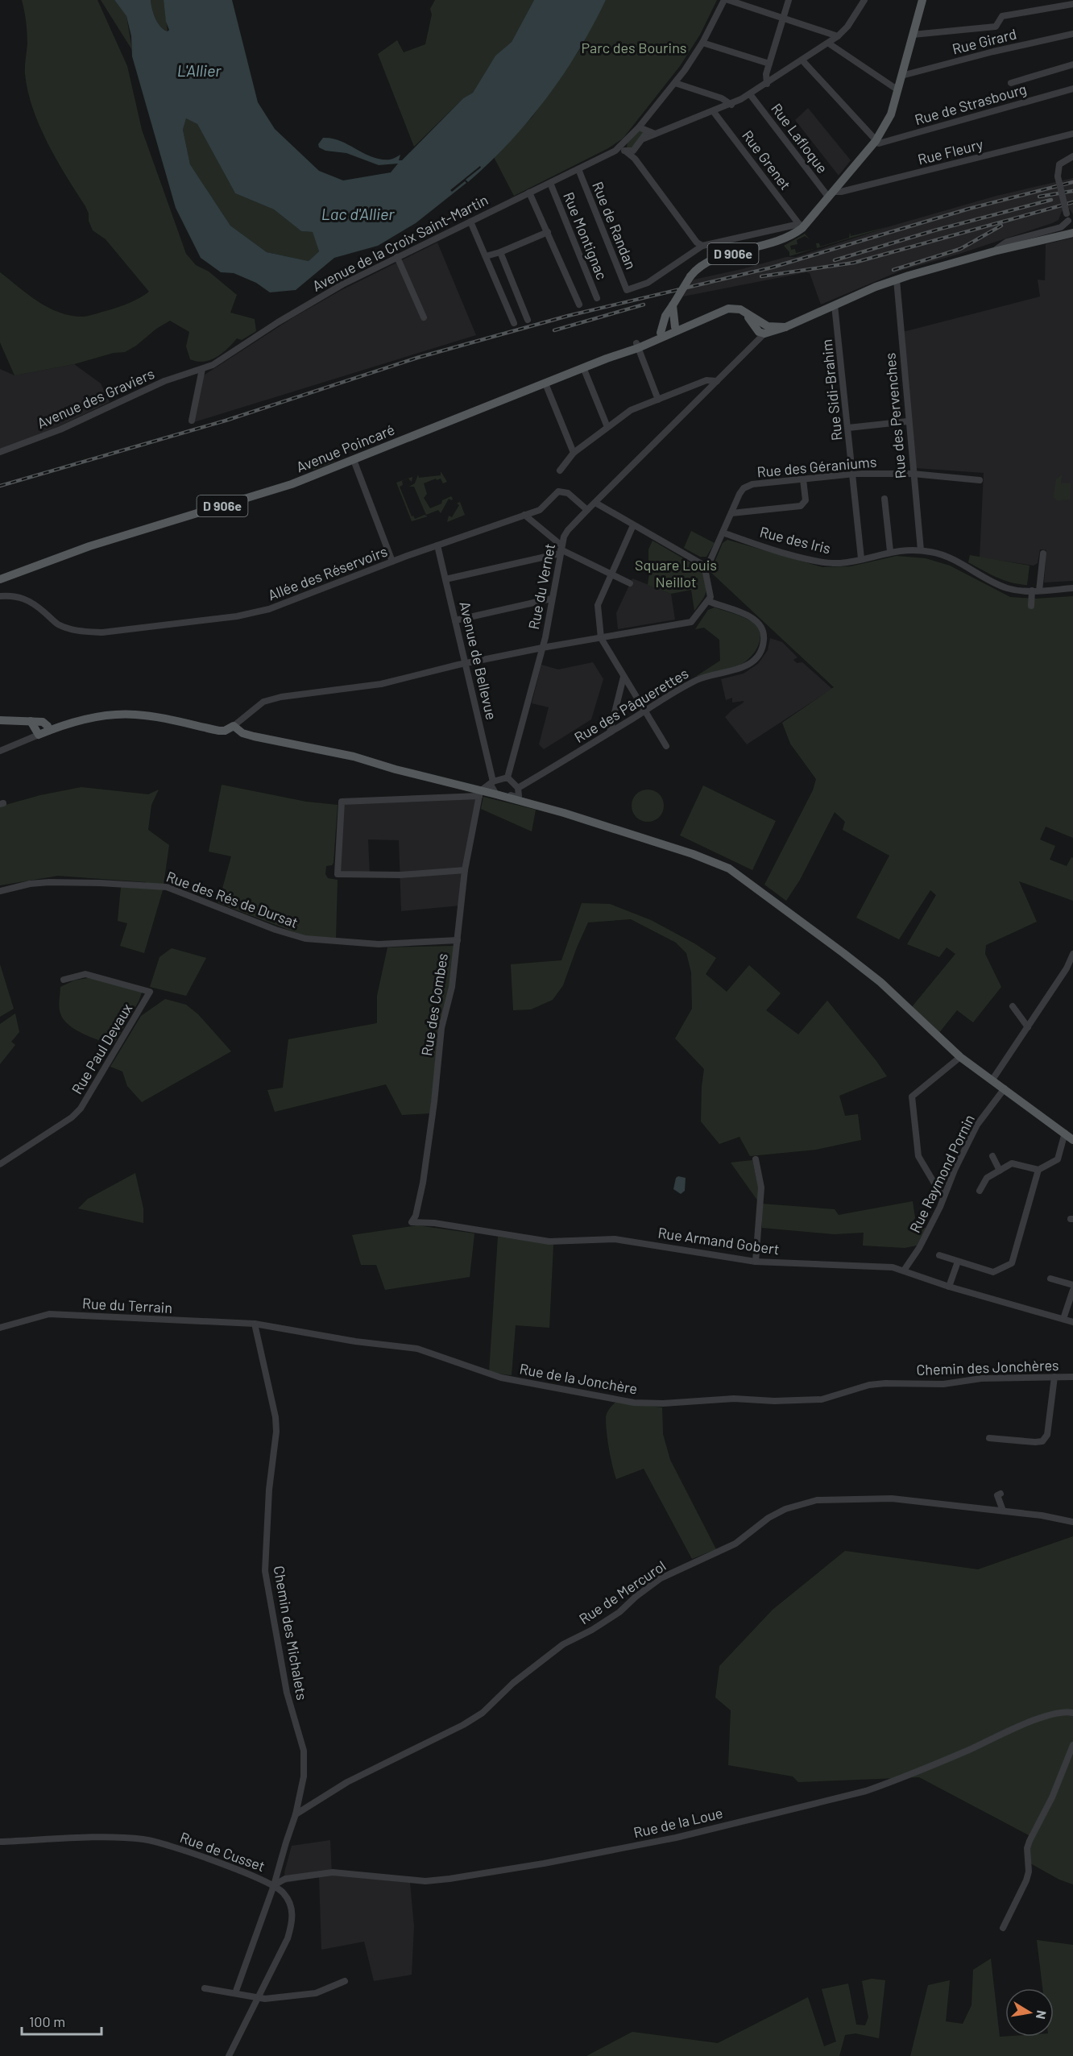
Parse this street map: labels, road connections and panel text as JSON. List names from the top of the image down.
{
  "streets": {
    "main road": ["D 906e", "Avenue Poincaré"],
    "street": [
      "Rue Girard",
      "Rue de Strasbourg",
      "Rue Lafloque",
      "Rue Fleury",
      "Rue Grenet",
      "Rue de Randan",
      "Rue Montignac",
      "Avenue de la Croix Saint-Martin",
      "Rue Sidi-Brahim",
      "Avenue des Graviers",
      "Rue des Pervenches",
      "Rue des Géraniums",
      "Rue des Iris",
      "Allée des Réservoirs",
      "Rue du Vernet",
      "Avenue de Bellevue",
      "Rue des Pâquerettes",
      "Rue des Rés de Dursat",
      "Rue des Combes",
      "Rue Paul Devaux",
      "Rue Raymond Pornin",
      "Rue Armand Gobert",
      "Rue du Terrain",
      "Chemin des Jonchères",
      "Rue de la Jonchère",
      "Rue de Mercurol",
      "Chemin des Michalets",
      "Rue de la Loue",
      "Rue de Cusset"
    ]
  },
  "crossings": [
    ["Rue Girard", "D 906e"],
    ["Rue de Strasbourg", "D 906e"],
    ["Rue Lafloque", "Rue Fleury"],
    ["Rue Lafloque", "D 906e"],
    ["Rue Fleury", "D 906e"],
    ["Rue Grenet", "D 906e"],
    ["Rue de Randan", "Avenue de la Croix Saint-Martin"],
    ["Rue Montignac", "Avenue de la Croix Saint-Martin"],
    ["Avenue de la Croix Saint-Martin", "Avenue des Graviers"],
    ["D 906e", "Avenue Poincaré"],
    ["Rue Sidi-Brahim", "Rue des Géraniums"],
    ["Rue Sidi-Brahim", "Rue des Iris"],
    ["Rue des Pervenches", "Rue des Géraniums"],
    ["Rue des Pervenches", "Rue des Iris"],
    ["Rue des Géraniums", "Rue des Iris"],
    ["Allée des Réservoirs", "Rue du Vernet"],
    ["Allée des Réservoirs", "Avenue de Bellevue"],
    ["Rue du Vernet", "Avenue de Bellevue"],
    ["Avenue de Bellevue", "Rue des Combes"],
    ["Rue des Rés de Dursat", "Rue des Combes"],
    ["Rue des Combes", "Rue Armand Gobert"],
    ["Rue Raymond Pornin", "Rue Armand Gobert"],
    ["Rue du Terrain", "Rue de la Jonchère"],
    ["Rue du Terrain", "Chemin des Michalets"],
    ["Chemin des Jonchères", "Rue de la Jonchère"],
    ["Rue de la Jonchère", "Chemin des Michalets"],
    ["Rue de Mercurol", "Chemin des Michalets"],
    ["Chemin des Michalets", "Rue de la Loue"],
    ["Chemin des Michalets", "Rue de Cusset"],
    ["Rue de la Loue", "Rue de Cusset"]
  ],
  "water": ["L'Allier", "Lac d'Allier"],
  "parks": ["Parc des Bourins", "Square Louis Neillot"],
  "scale_bar": "100 m",
  "north": "right"
}
